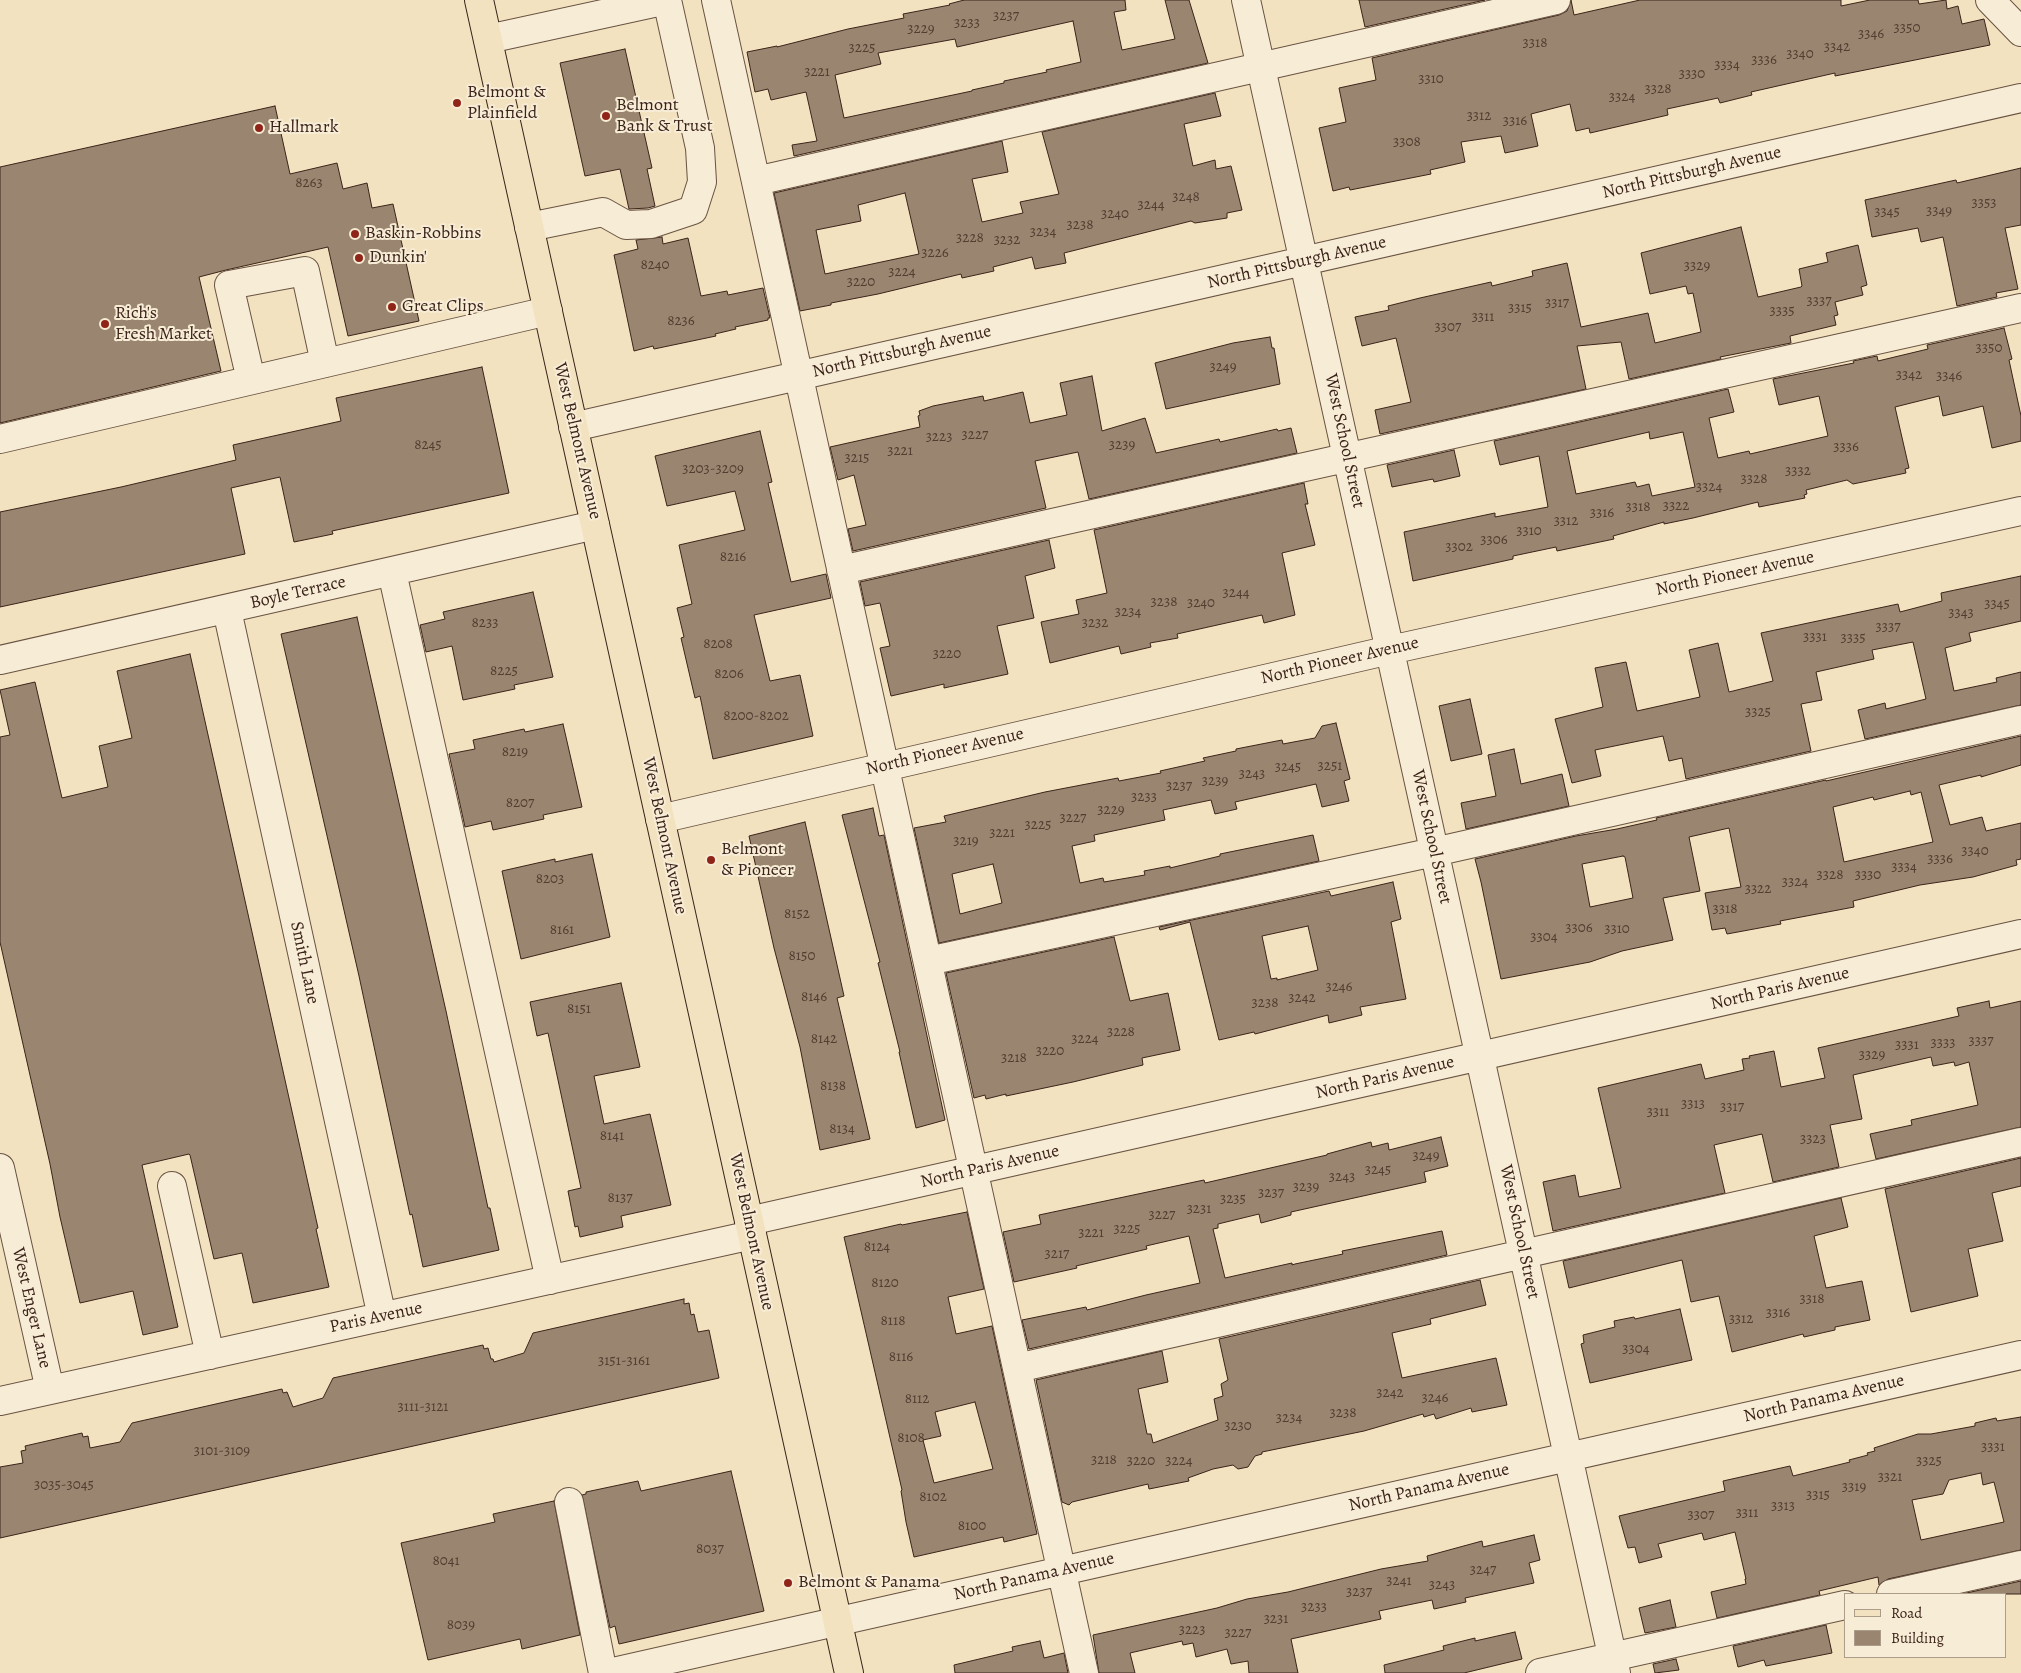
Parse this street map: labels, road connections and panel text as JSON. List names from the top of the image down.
{
  "streets": {
    "main road": ["West Belmont Avenue"],
    "street": [
      "North Pittsburgh Avenue",
      "West School Street",
      "North Pioneer Avenue",
      "Boyle Terrace",
      "Smith Lane",
      "North Paris Avenue",
      "West Enger Lane",
      "Paris Avenue",
      "North Panama Avenue"
    ]
  },
  "crossings": [
    ["North Pittsburgh Avenue", "West Belmont Avenue"],
    ["North Pittsburgh Avenue", "West School Street"],
    ["West Belmont Avenue", "North Pioneer Avenue"],
    ["West Belmont Avenue", "Boyle Terrace"],
    ["West Belmont Avenue", "North Paris Avenue"],
    ["West Belmont Avenue", "Paris Avenue"],
    ["West Belmont Avenue", "North Panama Avenue"],
    ["West School Street", "North Pioneer Avenue"],
    ["West School Street", "North Paris Avenue"],
    ["West School Street", "North Panama Avenue"],
    ["Boyle Terrace", "Smith Lane"],
    ["Smith Lane", "Paris Avenue"],
    ["North Paris Avenue", "Paris Avenue"],
    ["West Enger Lane", "Paris Avenue"]
  ],
  "places": [
    "Belmont & Plainfield",
    "Belmont Bank & Trust",
    "Hallmark",
    "Baskin-Robbins",
    "Dunkin'",
    "Great Clips",
    "Rich's Fresh Market",
    "Belmont & Pioneer",
    "Belmont & Panama"
  ],
  "house_numbers": [
    "3237",
    "3233",
    "3350",
    "3229",
    "3346",
    "3318",
    "3342",
    "3225",
    "3340",
    "3336",
    "3334",
    "3221",
    "3330",
    "3310",
    "3328",
    "3324",
    "3312",
    "3316",
    "3308",
    "8263",
    "3248",
    "3353",
    "3244",
    "3349",
    "3345",
    "3240",
    "3238",
    "3234",
    "3228",
    "3232",
    "3226",
    "8240",
    "3329",
    "3224",
    "3220",
    "3337",
    "3317",
    "3315",
    "3335",
    "3311",
    "8236",
    "3307",
    "3350",
    "3249",
    "3342",
    "3346",
    "3227",
    "3223",
    "8245",
    "3239",
    "3336",
    "3221",
    "3215",
    "3203-3209",
    "3332",
    "3328",
    "3324",
    "3322",
    "3318",
    "3316",
    "3312",
    "3310",
    "3306",
    "3302",
    "8216",
    "3244",
    "3238",
    "3240",
    "3345",
    "3234",
    "3343",
    "8233",
    "3232",
    "3337",
    "3331",
    "3335",
    "8208",
    "3220",
    "8225",
    "8206",
    "3325",
    "8200-8202",
    "8219",
    "3251",
    "3245",
    "3243",
    "3239",
    "3237",
    "3233",
    "8207",
    "3229",
    "3227",
    "3225",
    "3221",
    "3219",
    "3340",
    "3336",
    "3334",
    "3328",
    "3330",
    "8203",
    "3324",
    "3322",
    "3318",
    "8152",
    "3306",
    "3310",
    "8161",
    "3304",
    "8150",
    "3246",
    "8146",
    "3242",
    "3238",
    "8151",
    "3228",
    "8142",
    "3224",
    "3337",
    "3333",
    "3331",
    "3220",
    "3329",
    "3218",
    "8138",
    "3313",
    "3317",
    "3311",
    "8134",
    "8141",
    "3323",
    "3249",
    "3245",
    "3243",
    "3239",
    "3237",
    "8137",
    "3235",
    "3231",
    "3227",
    "3225",
    "3221",
    "8124",
    "3217",
    "8120",
    "3318",
    "3316",
    "3312",
    "8118",
    "3304",
    "8116",
    "3151-3161",
    "3242",
    "3246",
    "8112",
    "3111-3121",
    "3238",
    "3234",
    "3230",
    "8108",
    "3331",
    "3101-3109",
    "3218",
    "3220",
    "3224",
    "3325",
    "3321",
    "3035-3045",
    "3319",
    "3315",
    "8102",
    "3313",
    "3311",
    "3307",
    "8100",
    "8037",
    "8041",
    "3247",
    "3241",
    "3243",
    "3237",
    "3233",
    "3231",
    "8039",
    "3223",
    "3227"
  ],
  "legend": ["Road", "Building"]
}
